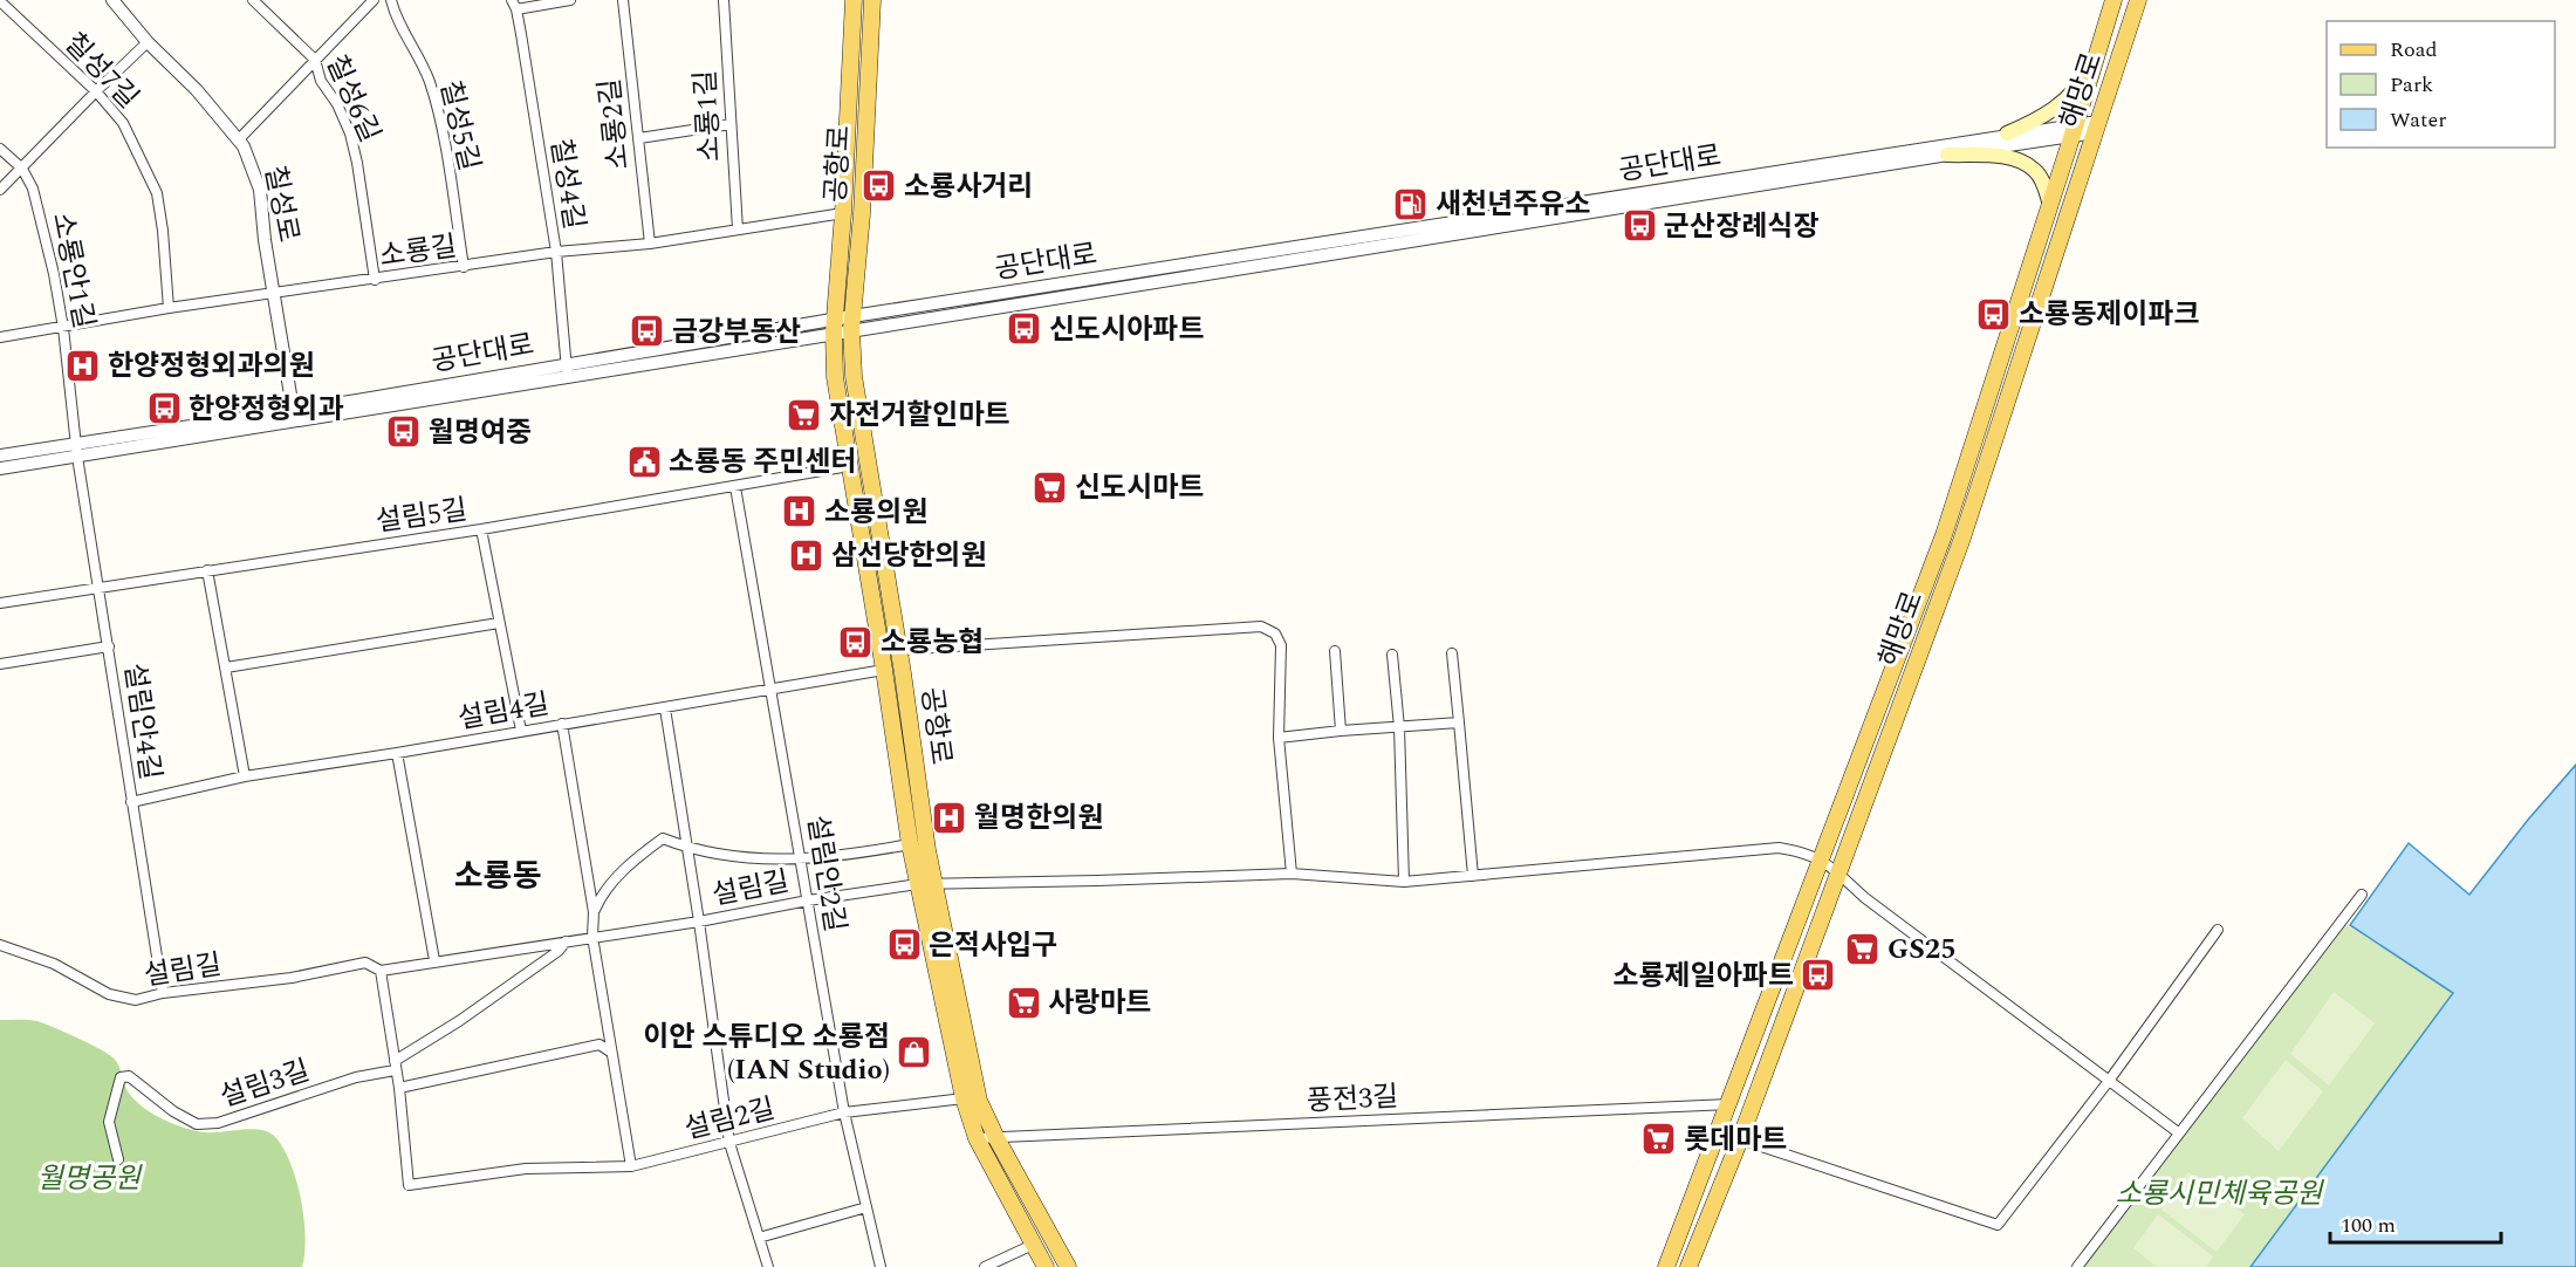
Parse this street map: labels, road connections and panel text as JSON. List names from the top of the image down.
{
  "streets": {
    "main road": ["해망로", "공항로"],
    "street": [
      "칠성7길",
      "칠성6길",
      "소룡1길",
      "소룡2길",
      "칠성5길",
      "공단대로",
      "칠성4길",
      "칠성로",
      "소룡길",
      "소룡안1길",
      "설림5길",
      "설림4길",
      "설림안4길",
      "설림안2길",
      "설림길",
      "설림3길",
      "풍전3길",
      "설림2길"
    ]
  },
  "crossings": [
    ["칠성7길", "소룡길"],
    ["해망로", "공단대로"],
    ["해망로", "설림길"],
    ["해망로", "풍전3길"],
    ["칠성6길", "소룡길"],
    ["소룡1길", "소룡길"],
    ["소룡2길", "소룡길"],
    ["칠성5길", "소룡길"],
    ["공단대로", "공항로"],
    ["공단대로", "칠성4길"],
    ["공단대로", "칠성로"],
    ["공단대로", "소룡안1길"],
    ["공단대로", "설림안4길"],
    ["공항로", "소룡길"],
    ["공항로", "설림5길"],
    ["공항로", "설림4길"],
    ["공항로", "설림길"],
    ["공항로", "풍전3길"],
    ["공항로", "설림2길"],
    ["칠성4길", "소룡길"],
    ["칠성로", "소룡길"],
    ["소룡길", "소룡안1길"],
    ["소룡안1길", "설림안4길"],
    ["설림5길", "설림안4길"],
    ["설림5길", "설림안2길"],
    ["설림4길", "설림안4길"],
    ["설림4길", "설림안2길"],
    ["설림안4길", "설림길"],
    ["설림안2길", "설림길"],
    ["설림안2길", "설림2길"],
    ["설림길", "설림3길"],
    ["설림3길", "설림2길"]
  ],
  "districts": ["소룡동"],
  "parks": ["월명공원", "소룡시민체육공원"],
  "places": {
    "bus stop": [
      "소룡사거리",
      "군산장례식장",
      "소룡동제이파크",
      "신도시아파트",
      "금강부동산",
      "한양정형외과",
      "월명여중",
      "소룡농협",
      "은적사입구",
      "소룡제일아파트"
    ],
    "fuel station": ["새천년주유소"],
    "hospital": [
      "한양정형외과의원",
      "소룡의원",
      "삼선당한의원",
      "월명한의원"
    ],
    "supermarket": [
      "자전거할인마트",
      "신도시마트",
      "GS25",
      "사랑마트",
      "롯데마트"
    ],
    "public building": ["소룡동 주민센터"],
    "shop": ["이안 스튜디오 소룡점 (IAN Studio)"]
  },
  "legend": ["Road", "Park", "Water"],
  "scale_bar": "100 m"
}
